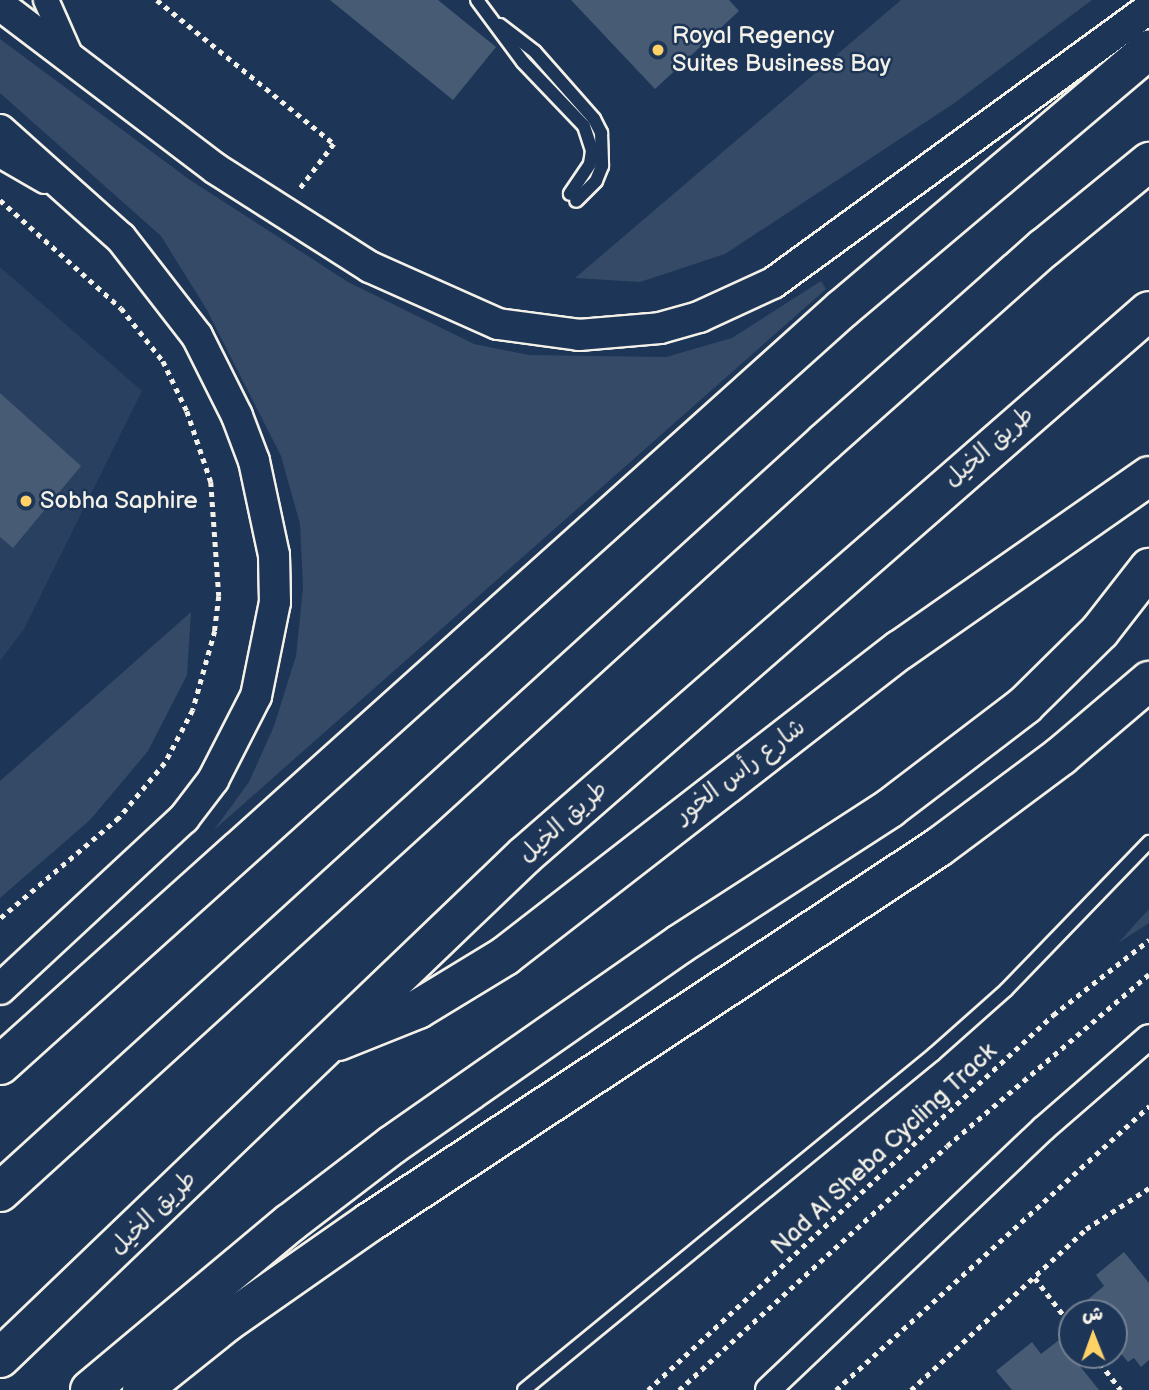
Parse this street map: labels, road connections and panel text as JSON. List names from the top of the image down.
{
  "streets": {
    "highway": ["طريق الخيل", "شارع رأس الخور"],
    "path": ["Nad Al Sheba Cycling Track"]
  },
  "crossings": [
    ["طريق الخيل", "شارع رأس الخور"]
  ],
  "places": ["Royal Regency Suites Business Bay", "Sobha Saphire"],
  "north": "top"
}
